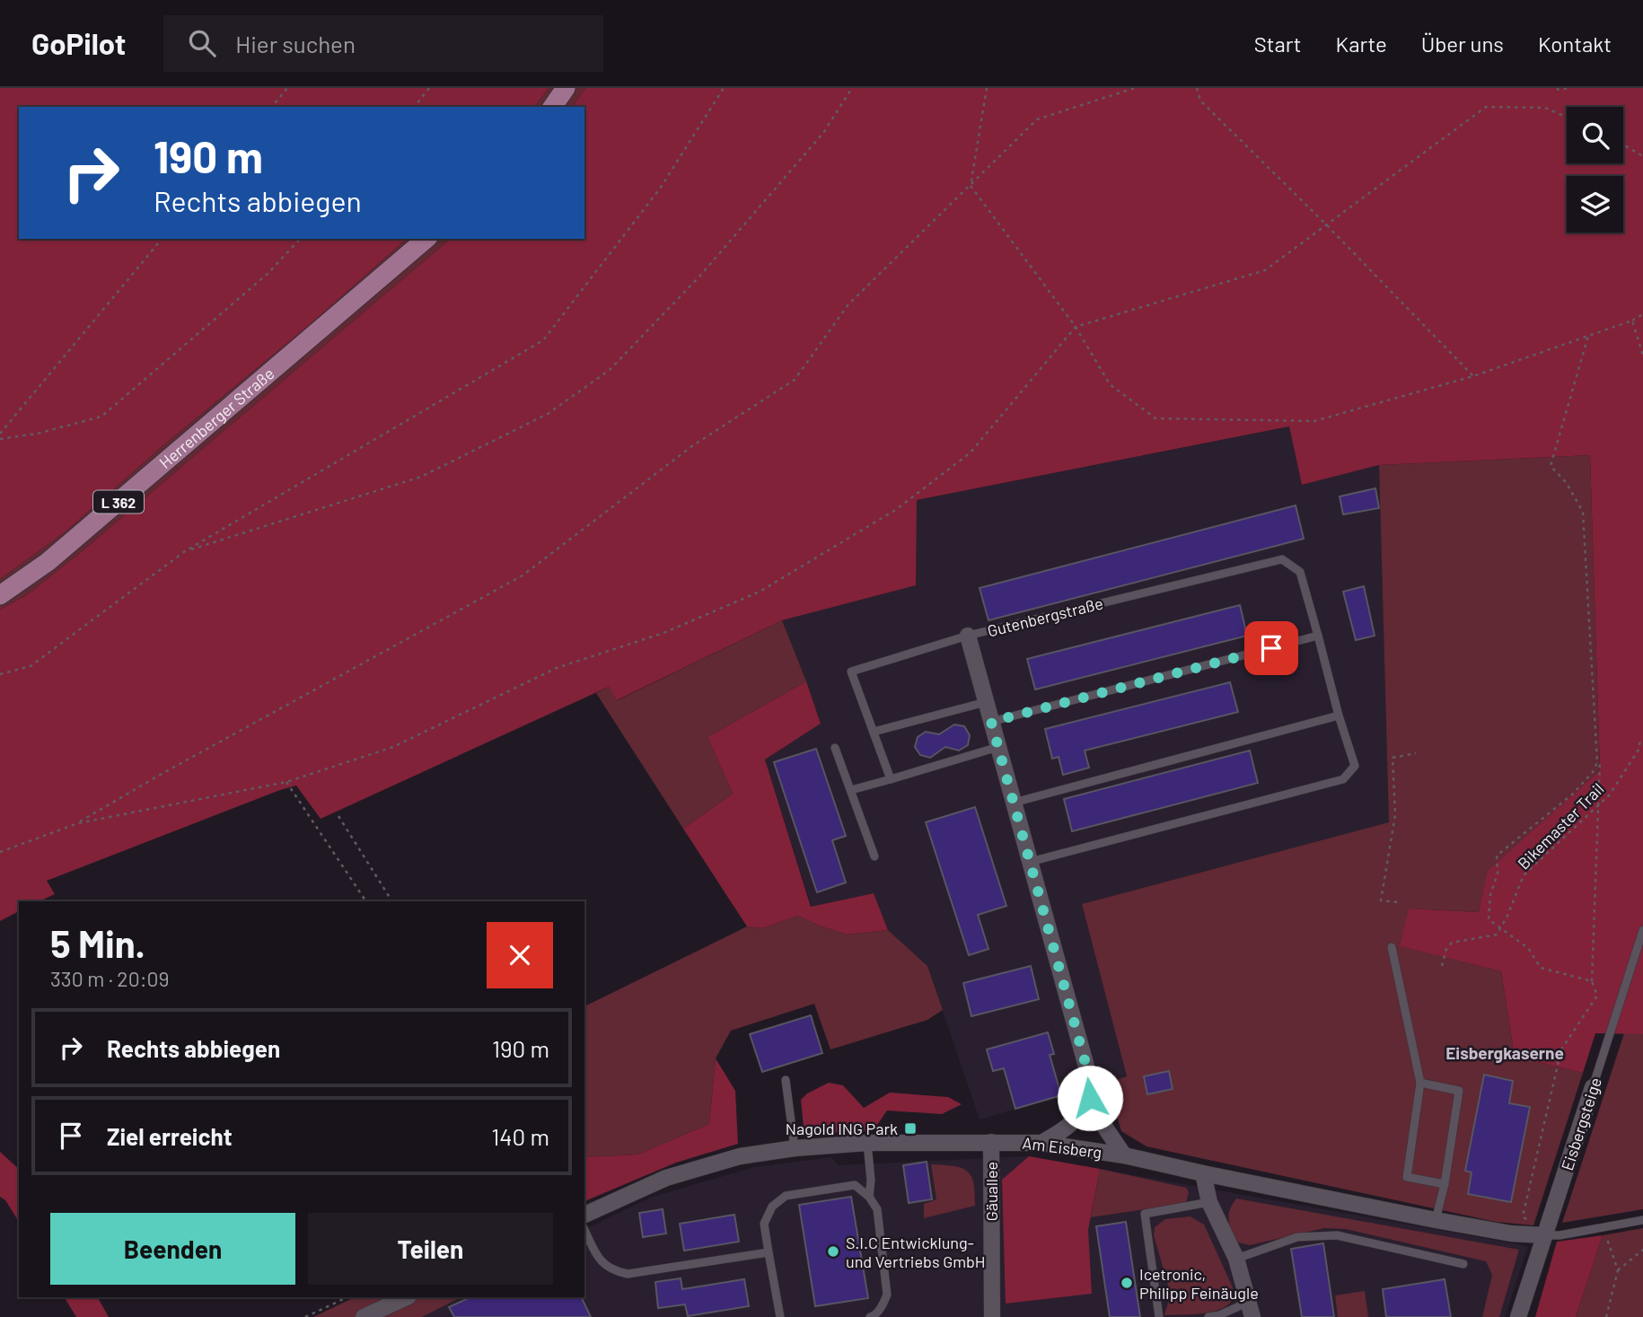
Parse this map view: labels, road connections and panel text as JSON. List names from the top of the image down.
{
  "streets": {
    "main road": ["Herrenberger Straße", "L 362"],
    "street": [
      "Gutenbergstraße",
      "Eisbergsteige",
      "Am Eisberg",
      "Gäuallee"
    ],
    "path": ["Bikemaster Trail"]
  },
  "crossings": [
    ["Gutenbergstraße", "Am Eisberg"],
    ["Eisbergsteige", "Am Eisberg"],
    ["Am Eisberg", "Gäuallee"]
  ],
  "districts": ["Eisbergkaserne"],
  "places": {
    "transit": ["Nagold ING Park"],
    "other": ["S.I.C Entwicklung- und Vertriebs GmbH", "Icetronic, Philipp Feinäugle"]
  },
  "page": {
    "header": "GoPilot",
    "search": "Hier suchen",
    "nav": [
      "Start",
      "Karte",
      "Über uns",
      "Kontakt"
    ],
    "turn": ["190 m", "Rechts abbiegen"],
    "heading": ["5 Min.", "330 m · 20:09"],
    "list": [
      {
        "name": "Rechts abbiegen",
        "value": "190 m"
      },
      {
        "name": "Ziel erreicht",
        "value": "140 m"
      }
    ],
    "buttons": ["Beenden", "Teilen"]
  }
}
